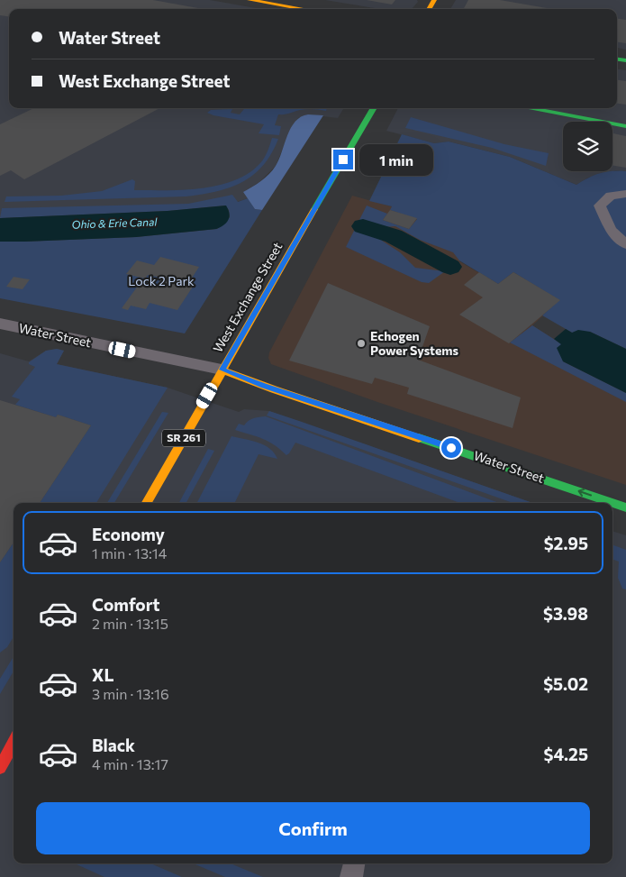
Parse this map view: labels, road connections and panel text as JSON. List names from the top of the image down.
{
  "streets": {
    "main road": ["West Exchange Street", "Water Street", "SR 261"]
  },
  "crossings": [
    ["West Exchange Street", "Water Street"]
  ],
  "one_way": ["Water Street"],
  "water": ["Ohio & Erie Canal"],
  "parks": ["Lock 2 Park"],
  "places": ["Echogen Power Systems"],
  "page": {
    "banner": ["Water Street", "West Exchange Street"],
    "bubble": "1 min",
    "list": [
      {
        "name": "Economy",
        "note": "1 min · 13:14",
        "value": "$2.95"
      },
      {
        "name": "Comfort",
        "note": "2 min · 13:15",
        "value": "$3.98"
      },
      {
        "name": "XL",
        "note": "3 min · 13:16",
        "value": "$5.02"
      },
      {
        "name": "Black",
        "note": "4 min · 13:17",
        "value": "$4.25"
      }
    ],
    "buttons": "Confirm"
  }
}
